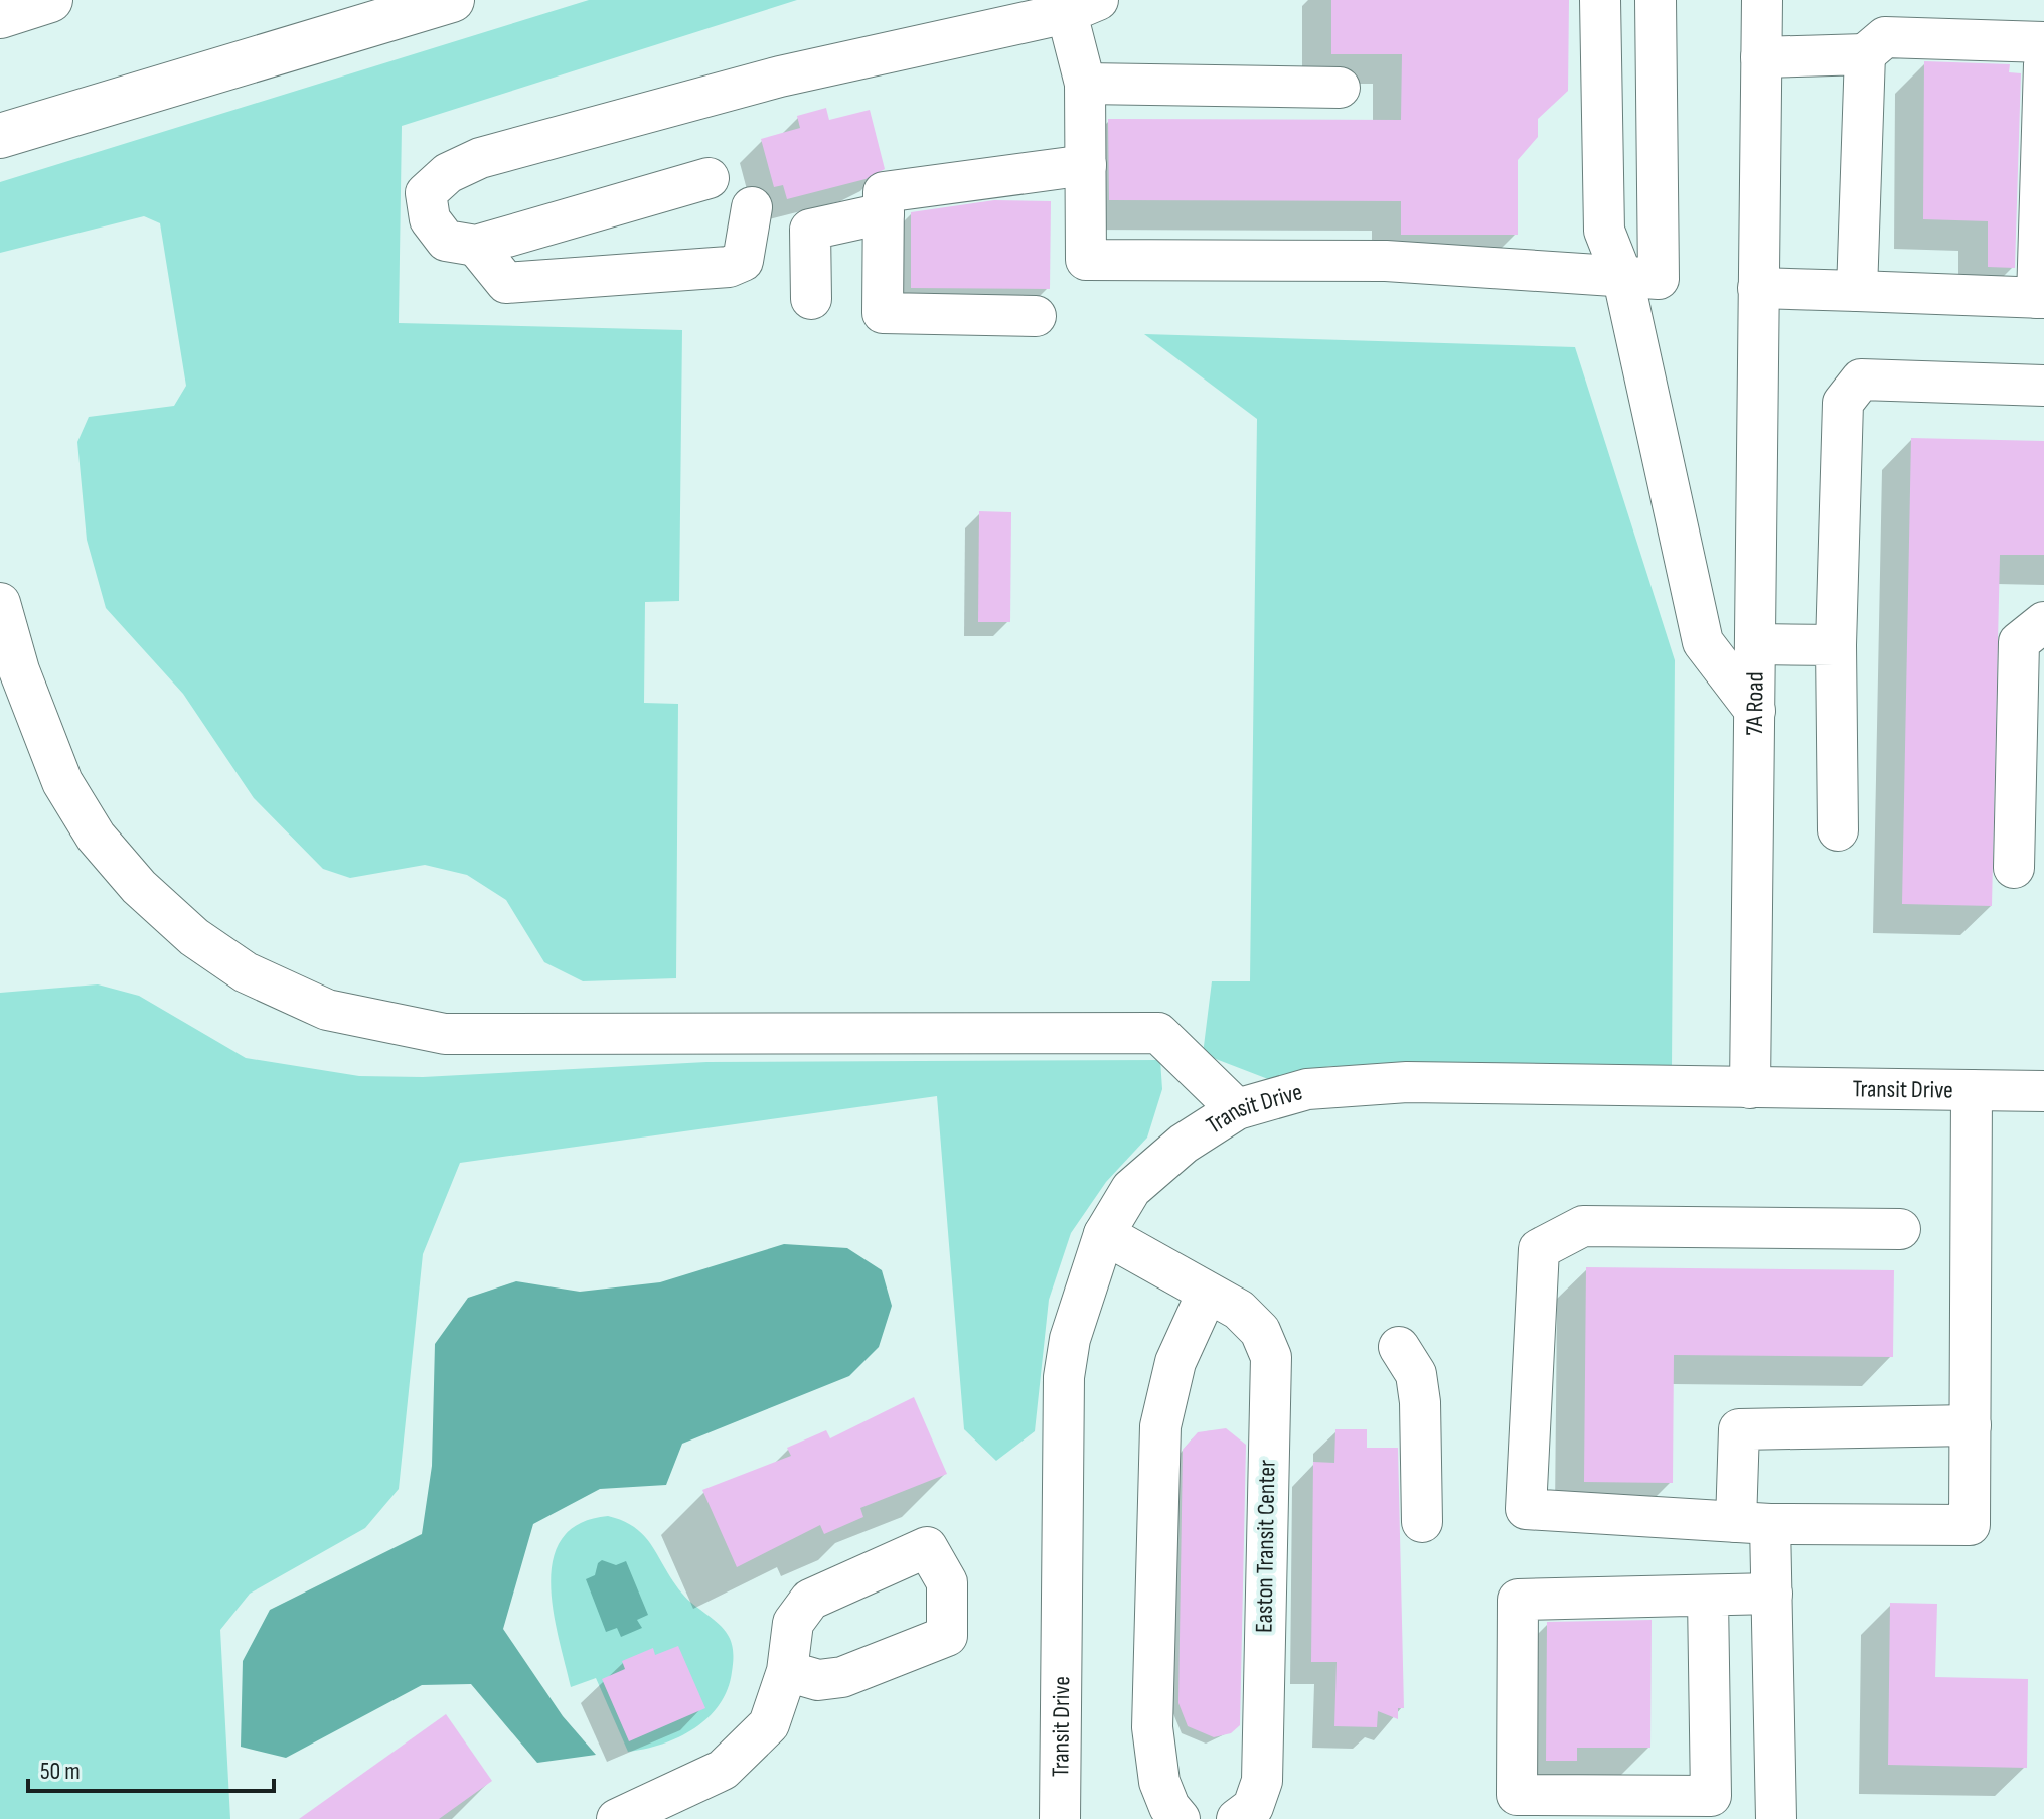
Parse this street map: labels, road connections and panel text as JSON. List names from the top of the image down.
{
  "streets": {
    "street": ["7A Road", "Transit Drive", "Easton Transit Center"]
  },
  "crossings": [
    ["7A Road", "Transit Drive"],
    ["Transit Drive", "Easton Transit Center"]
  ],
  "scale_bar": "50 m"
}
